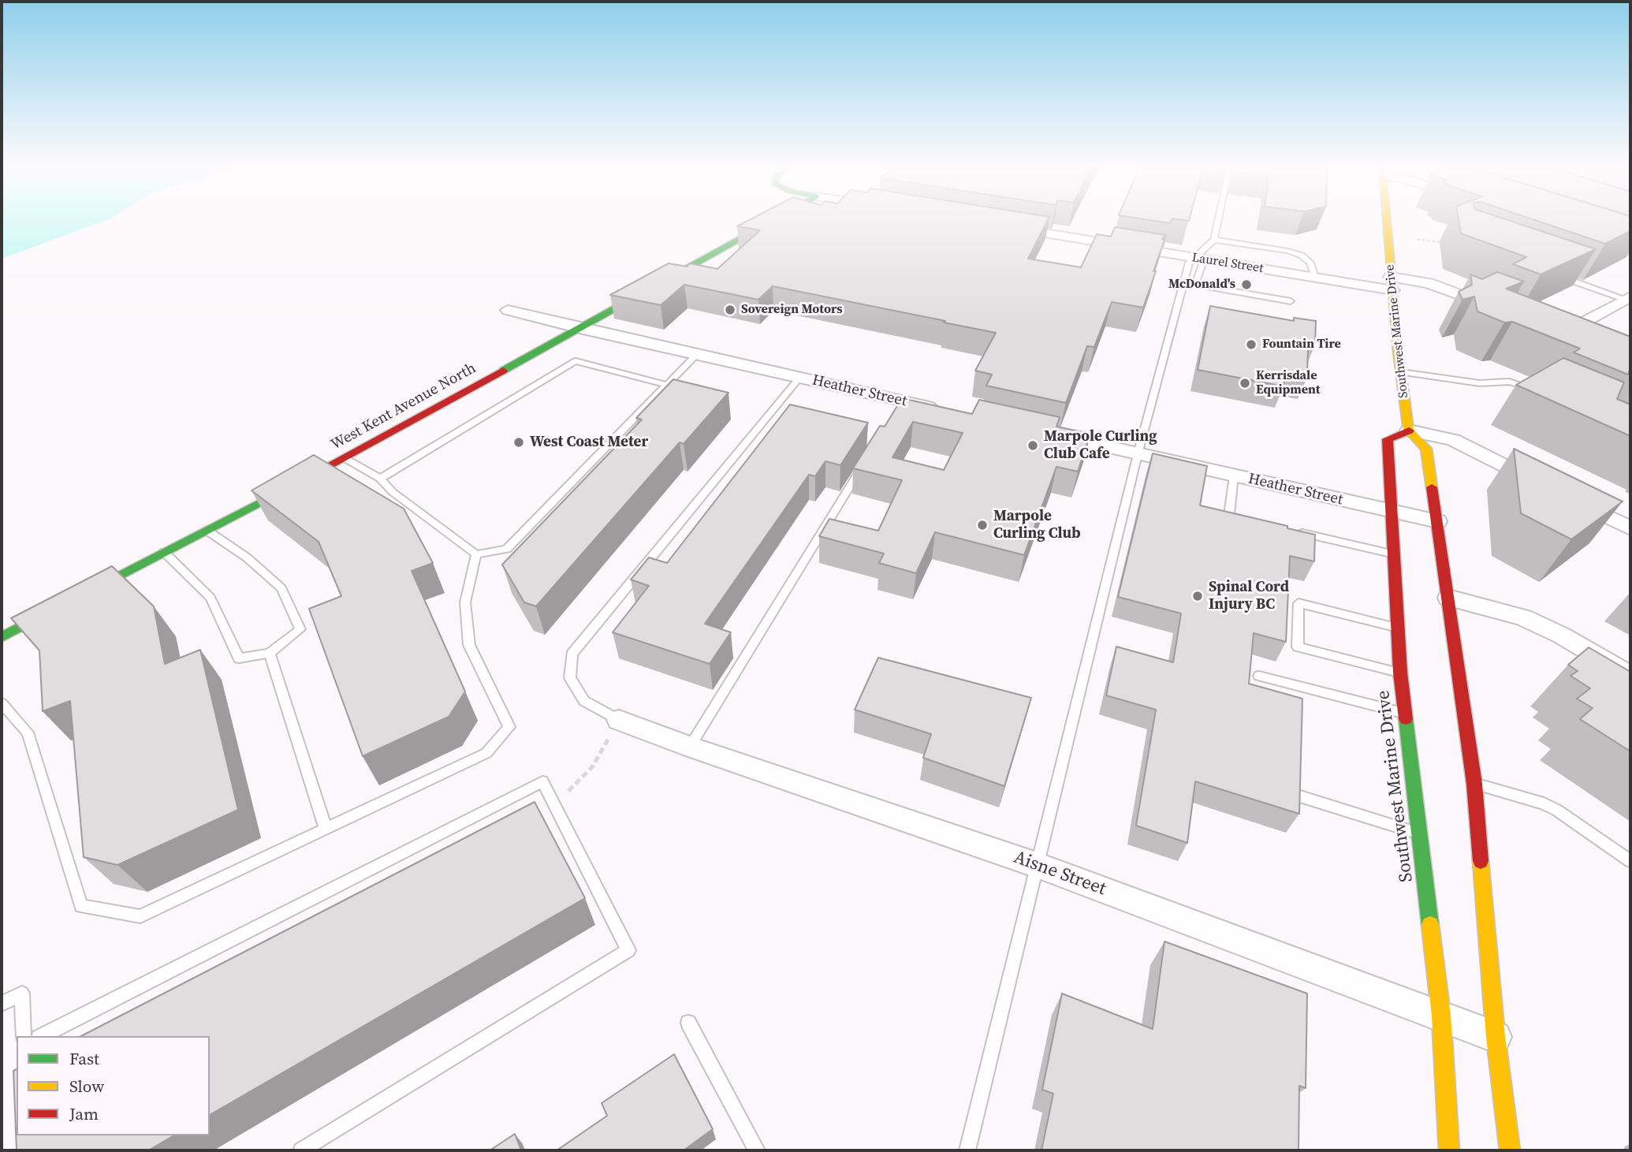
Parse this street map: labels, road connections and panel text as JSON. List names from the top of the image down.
{
  "streets": {
    "main road": ["Southwest Marine Drive", "West Kent Avenue North"],
    "street": ["Laurel Street", "Heather Street", "Aisne Street"]
  },
  "crossings": [
    ["Laurel Street", "Southwest Marine Drive"],
    ["Southwest Marine Drive", "Heather Street"],
    ["Southwest Marine Drive", "Aisne Street"],
    ["Heather Street", "West Kent Avenue North"]
  ],
  "places": [
    "McDonald's",
    "Sovereign Motors",
    "Fountain Tire",
    "Kerrisdale Equipment",
    "West Coast Meter",
    "Marpole Curling Club Cafe",
    "Marpole Curling Club",
    "Spinal Cord Injury BC"
  ],
  "legend": ["Fast", "Slow", "Jam"]
}
